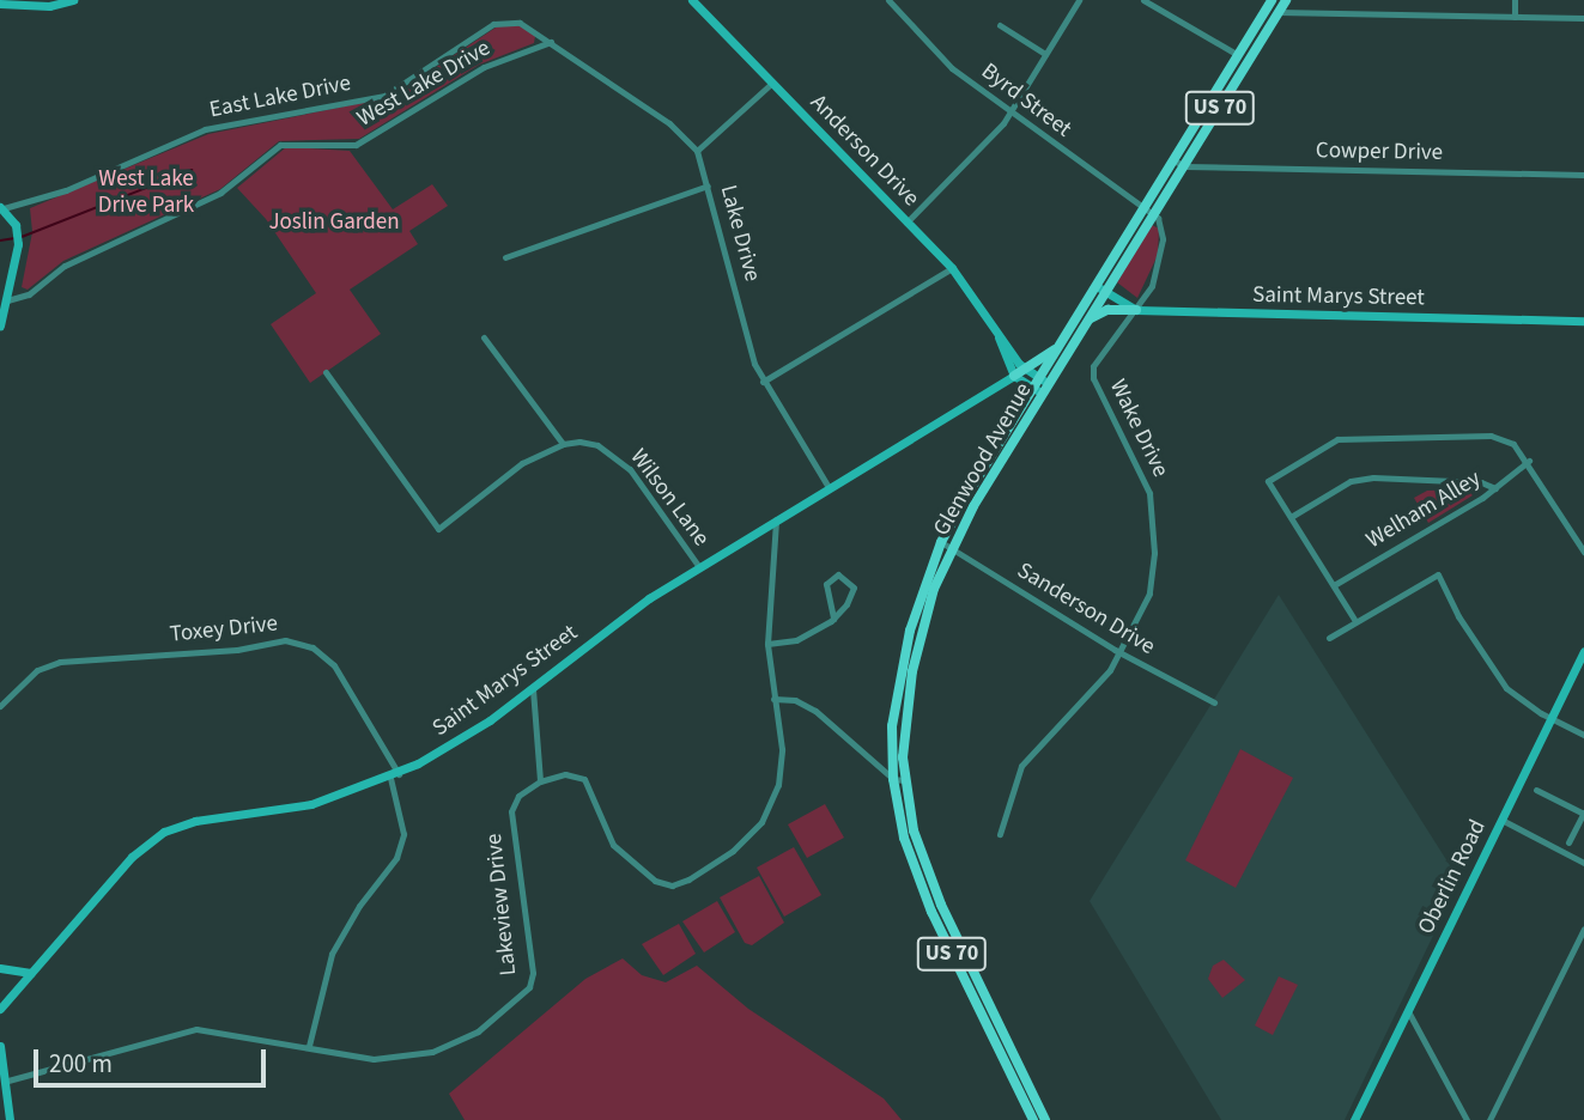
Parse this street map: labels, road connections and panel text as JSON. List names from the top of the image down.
{
  "streets": {
    "main road": [
      "US 70",
      "Anderson Drive",
      "Saint Marys Street",
      "Glenwood Avenue",
      "Oberlin Road"
    ],
    "street": [
      "West Lake Drive",
      "East Lake Drive",
      "Byrd Street",
      "Cowper Drive",
      "Lake Drive",
      "Wake Drive",
      "Wilson Lane",
      "Welham Alley",
      "Sanderson Drive",
      "Toxey Drive",
      "Lakeview Drive"
    ]
  },
  "crossings": [
    ["West Lake Drive", "East Lake Drive"],
    ["West Lake Drive", "Lake Drive"],
    ["East Lake Drive", "Lake Drive"],
    ["Byrd Street", "Wake Drive"],
    ["Byrd Street", "Glenwood Avenue"],
    ["Anderson Drive", "Saint Marys Street"],
    ["Cowper Drive", "Glenwood Avenue"],
    ["Lake Drive", "Saint Marys Street"],
    ["Saint Marys Street", "Wake Drive"],
    ["Saint Marys Street", "Glenwood Avenue"],
    ["Saint Marys Street", "Wilson Lane"],
    ["Saint Marys Street", "Toxey Drive"],
    ["Wake Drive", "Glenwood Avenue"],
    ["Wake Drive", "Sanderson Drive"],
    ["Glenwood Avenue", "Sanderson Drive"],
    ["Toxey Drive", "Lakeview Drive"]
  ],
  "parks": ["West Lake Drive Park", "Joslin Garden"],
  "scale_bar": "200 m"
}
